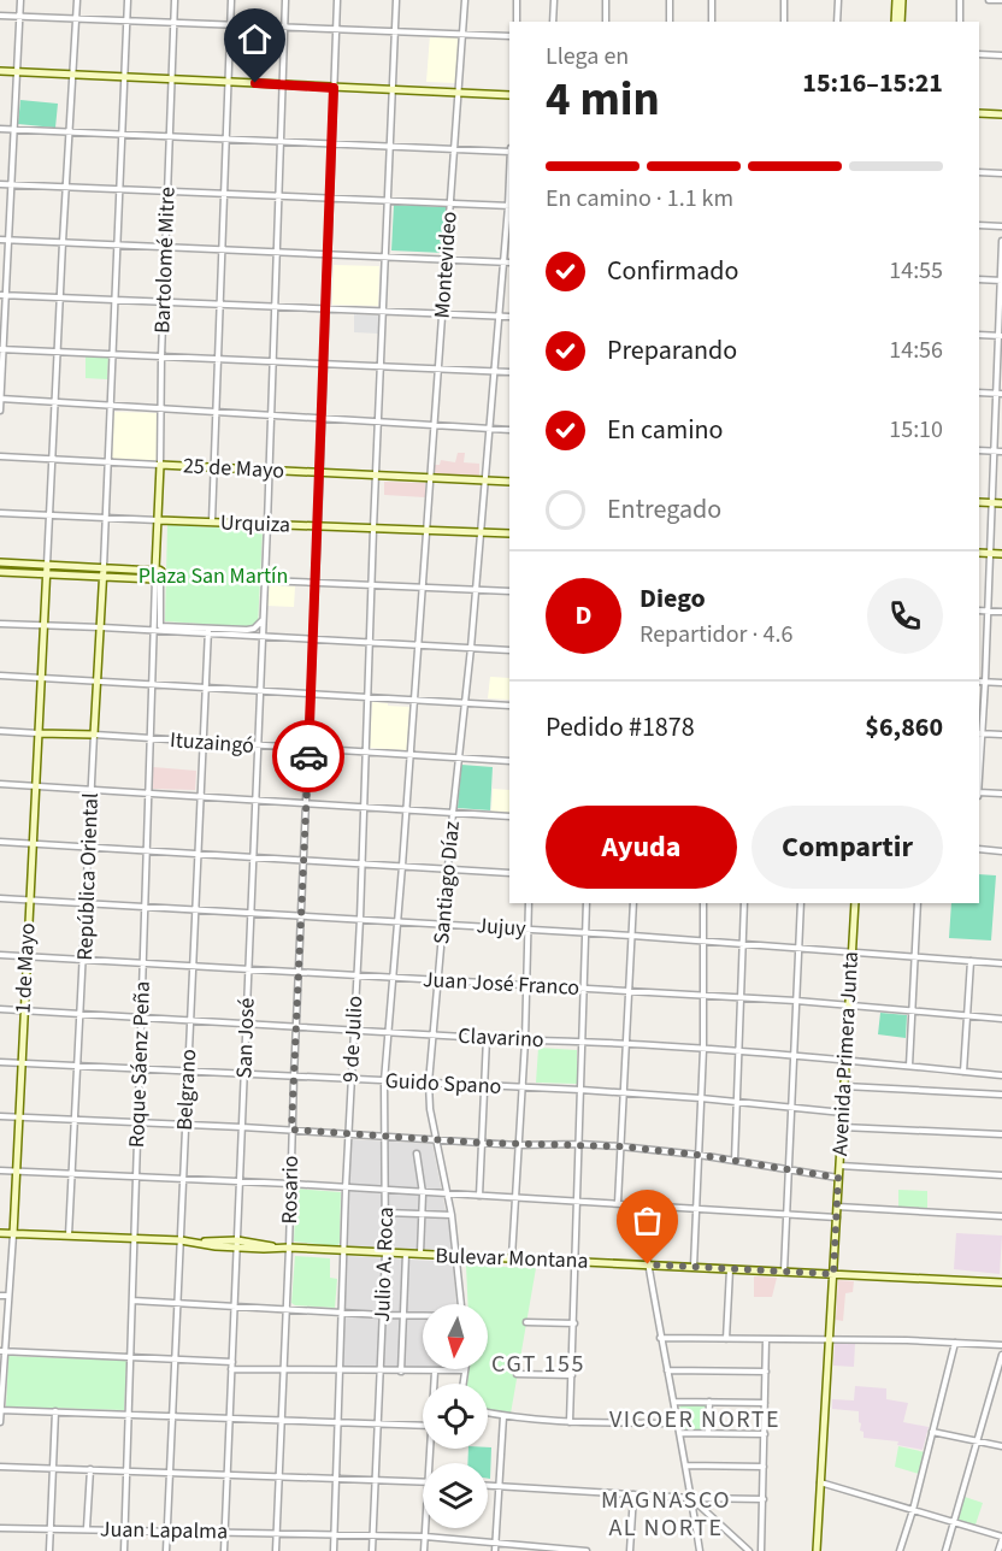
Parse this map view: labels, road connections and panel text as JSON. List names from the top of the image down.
{
  "streets": {
    "main road": [
      "Bartolomé Mitre",
      "25 de Mayo",
      "Urquiza",
      "Ituzaingó",
      "República Oriental",
      "1 de Mayo",
      "Avenida Primera Junta",
      "Roque Sáenz Peña",
      "Bulevar Montana"
    ],
    "street": [
      "Montevideo",
      "Santiago Díaz",
      "Jujuy",
      "Juan José Franco",
      "San José",
      "Clavarino",
      "9 de Julio",
      "Guido Spano",
      "Belgrano",
      "Rosario",
      "Julio A. Roca",
      "Juan Lapalma"
    ]
  },
  "crossings": [
    ["Bartolomé Mitre", "25 de Mayo"],
    ["Bartolomé Mitre", "Urquiza"],
    ["Bartolomé Mitre", "Roque Sáenz Peña"],
    ["Montevideo", "25 de Mayo"],
    ["Montevideo", "Urquiza"],
    ["Montevideo", "Ituzaingó"],
    ["Montevideo", "Julio A. Roca"],
    ["25 de Mayo", "República Oriental"],
    ["25 de Mayo", "Santiago Díaz"],
    ["25 de Mayo", "1 de Mayo"],
    ["25 de Mayo", "San José"],
    ["25 de Mayo", "9 de Julio"],
    ["25 de Mayo", "Rosario"],
    ["Urquiza", "República Oriental"],
    ["Urquiza", "Santiago Díaz"],
    ["Urquiza", "1 de Mayo"],
    ["Urquiza", "San José"],
    ["Urquiza", "9 de Julio"],
    ["Urquiza", "Roque Sáenz Peña"],
    ["Urquiza", "Rosario"],
    ["Ituzaingó", "República Oriental"],
    ["Ituzaingó", "Santiago Díaz"],
    ["Ituzaingó", "1 de Mayo"],
    ["Ituzaingó", "San José"],
    ["Ituzaingó", "9 de Julio"],
    ["Ituzaingó", "Roque Sáenz Peña"],
    ["Ituzaingó", "Belgrano"],
    ["Ituzaingó", "Rosario"],
    ["Ituzaingó", "Julio A. Roca"],
    ["República Oriental", "Jujuy"],
    ["República Oriental", "Juan José Franco"],
    ["República Oriental", "Clavarino"],
    ["República Oriental", "Guido Spano"],
    ["República Oriental", "Bulevar Montana"],
    ["Santiago Díaz", "Jujuy"],
    ["Santiago Díaz", "Juan José Franco"],
    ["Santiago Díaz", "Clavarino"],
    ["Santiago Díaz", "Guido Spano"],
    ["Santiago Díaz", "Bulevar Montana"],
    ["Jujuy", "1 de Mayo"],
    ["Jujuy", "San José"],
    ["Jujuy", "9 de Julio"],
    ["Jujuy", "Avenida Primera Junta"],
    ["Jujuy", "Roque Sáenz Peña"],
    ["Jujuy", "Belgrano"],
    ["Jujuy", "Rosario"],
    ["Jujuy", "Julio A. Roca"],
    ["1 de Mayo", "Juan José Franco"],
    ["1 de Mayo", "Clavarino"],
    ["1 de Mayo", "Guido Spano"],
    ["1 de Mayo", "Bulevar Montana"],
    ["Juan José Franco", "San José"],
    ["Juan José Franco", "9 de Julio"],
    ["Juan José Franco", "Avenida Primera Junta"],
    ["Juan José Franco", "Roque Sáenz Peña"],
    ["Juan José Franco", "Belgrano"],
    ["Juan José Franco", "Rosario"],
    ["Juan José Franco", "Julio A. Roca"],
    ["San José", "Clavarino"],
    ["San José", "Guido Spano"],
    ["San José", "Bulevar Montana"],
    ["San José", "Juan Lapalma"],
    ["Clavarino", "9 de Julio"],
    ["Clavarino", "Avenida Primera Junta"],
    ["Clavarino", "Roque Sáenz Peña"],
    ["Clavarino", "Belgrano"],
    ["Clavarino", "Rosario"],
    ["Clavarino", "Julio A. Roca"],
    ["9 de Julio", "Guido Spano"],
    ["9 de Julio", "Bulevar Montana"],
    ["9 de Julio", "Juan Lapalma"],
    ["Avenida Primera Junta", "Guido Spano"],
    ["Avenida Primera Junta", "Bulevar Montana"],
    ["Roque Sáenz Peña", "Guido Spano"],
    ["Roque Sáenz Peña", "Bulevar Montana"],
    ["Roque Sáenz Peña", "Juan Lapalma"],
    ["Guido Spano", "Belgrano"],
    ["Guido Spano", "Rosario"],
    ["Guido Spano", "Julio A. Roca"],
    ["Belgrano", "Bulevar Montana"],
    ["Belgrano", "Juan Lapalma"],
    ["Rosario", "Bulevar Montana"],
    ["Rosario", "Juan Lapalma"],
    ["Bulevar Montana", "Julio A. Roca"],
    ["Julio A. Roca", "Juan Lapalma"]
  ],
  "districts": ["CGT 155", "VICOER NORTE", "MAGNASCO AL NORTE"],
  "parks": ["Plaza San Martín"],
  "north": "bottom",
  "page": {
    "heading": ["4 min", "Llega en", "15:16–15:21"],
    "panel": [
      "Diego",
      "Repartidor · 4.6",
      "Pedido #1878",
      "$6,860"
    ],
    "bar": "En camino · 1.1 km",
    "list": [
      ["Confirmado", "14:55"],
      ["Preparando", "14:56"],
      ["En camino", "15:10"],
      "Entregado"
    ],
    "round": "D",
    "buttons": ["Ayuda", "Compartir"]
  }
}
